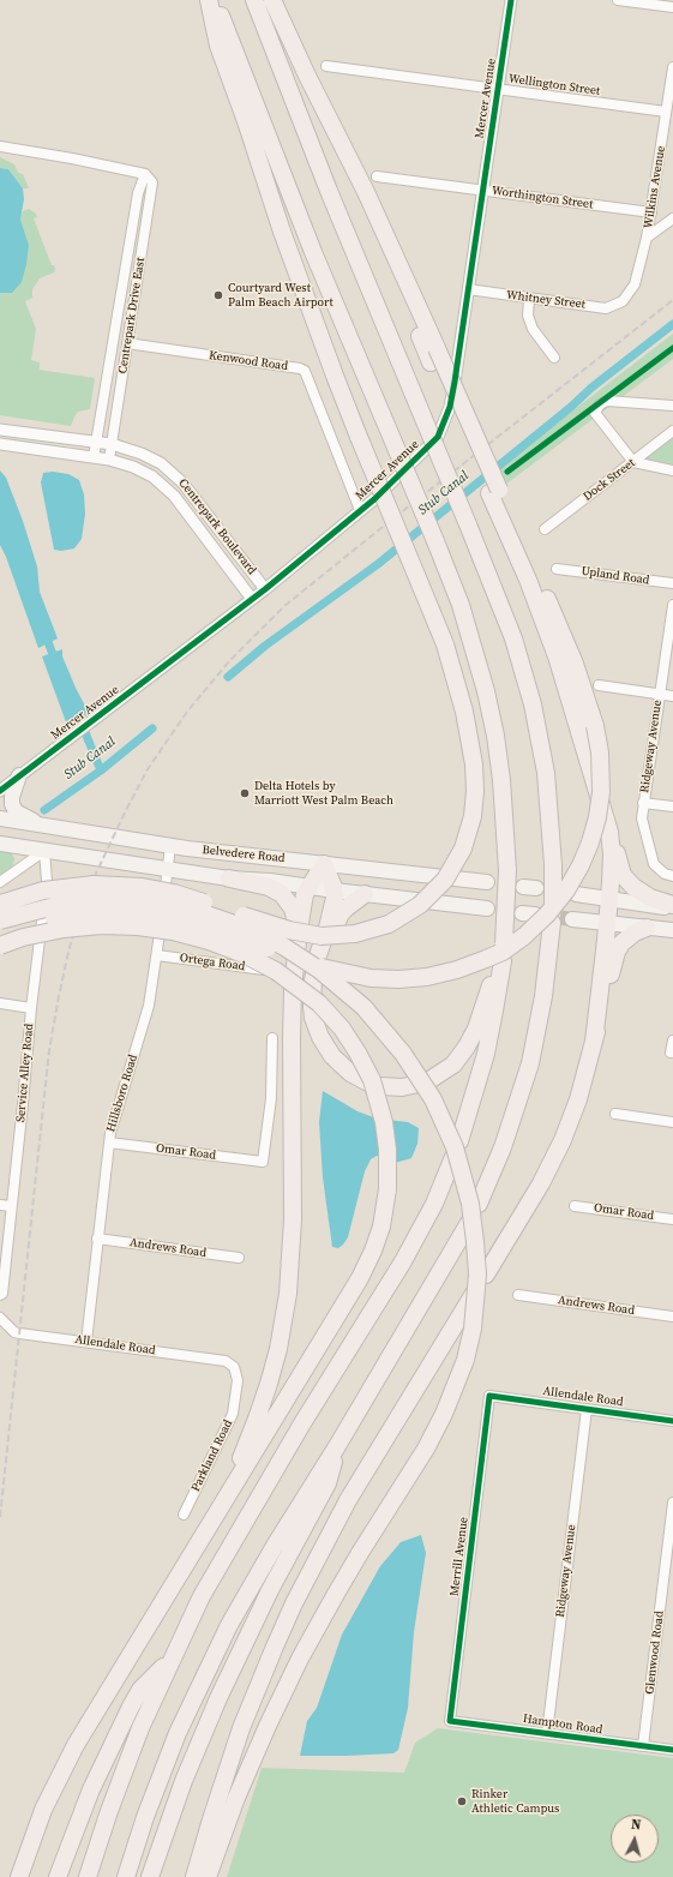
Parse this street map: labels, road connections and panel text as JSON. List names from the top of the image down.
{
  "streets": {
    "main road": ["Belvedere Road"],
    "street": [
      "Wellington Street",
      "Mercer Avenue",
      "Wilkins Avenue",
      "Worthington Street",
      "Whitney Street",
      "Centrepark Drive East",
      "Kenwood Road",
      "Dock Street",
      "Centrepark Boulevard",
      "Upland Road",
      "Ridgeway Avenue",
      "Ortega Road",
      "Service Alley Road",
      "Hillsboro Road",
      "Omar Road",
      "Andrews Road",
      "Allendale Road",
      "Parkland Road",
      "Merrill Avenue",
      "Glenwood Road",
      "Hampton Road"
    ]
  },
  "crossings": [
    ["Wellington Street", "Mercer Avenue"],
    ["Wellington Street", "Wilkins Avenue"],
    ["Mercer Avenue", "Worthington Street"],
    ["Mercer Avenue", "Whitney Street"],
    ["Mercer Avenue", "Kenwood Road"],
    ["Mercer Avenue", "Centrepark Boulevard"],
    ["Wilkins Avenue", "Worthington Street"],
    ["Wilkins Avenue", "Whitney Street"],
    ["Centrepark Drive East", "Kenwood Road"],
    ["Centrepark Drive East", "Centrepark Boulevard"],
    ["Ridgeway Avenue", "Allendale Road"],
    ["Ridgeway Avenue", "Hampton Road"],
    ["Belvedere Road", "Service Alley Road"],
    ["Belvedere Road", "Hillsboro Road"],
    ["Ortega Road", "Hillsboro Road"],
    ["Hillsboro Road", "Omar Road"],
    ["Hillsboro Road", "Andrews Road"],
    ["Hillsboro Road", "Allendale Road"],
    ["Allendale Road", "Parkland Road"],
    ["Allendale Road", "Merrill Avenue"],
    ["Merrill Avenue", "Hampton Road"],
    ["Glenwood Road", "Hampton Road"]
  ],
  "water": ["Stub Canal"],
  "places": ["Courtyard West Palm Beach Airport", "Delta Hotels by Marriott West Palm Beach", "Rinker Athletic Campus"],
  "north": "top"
}
